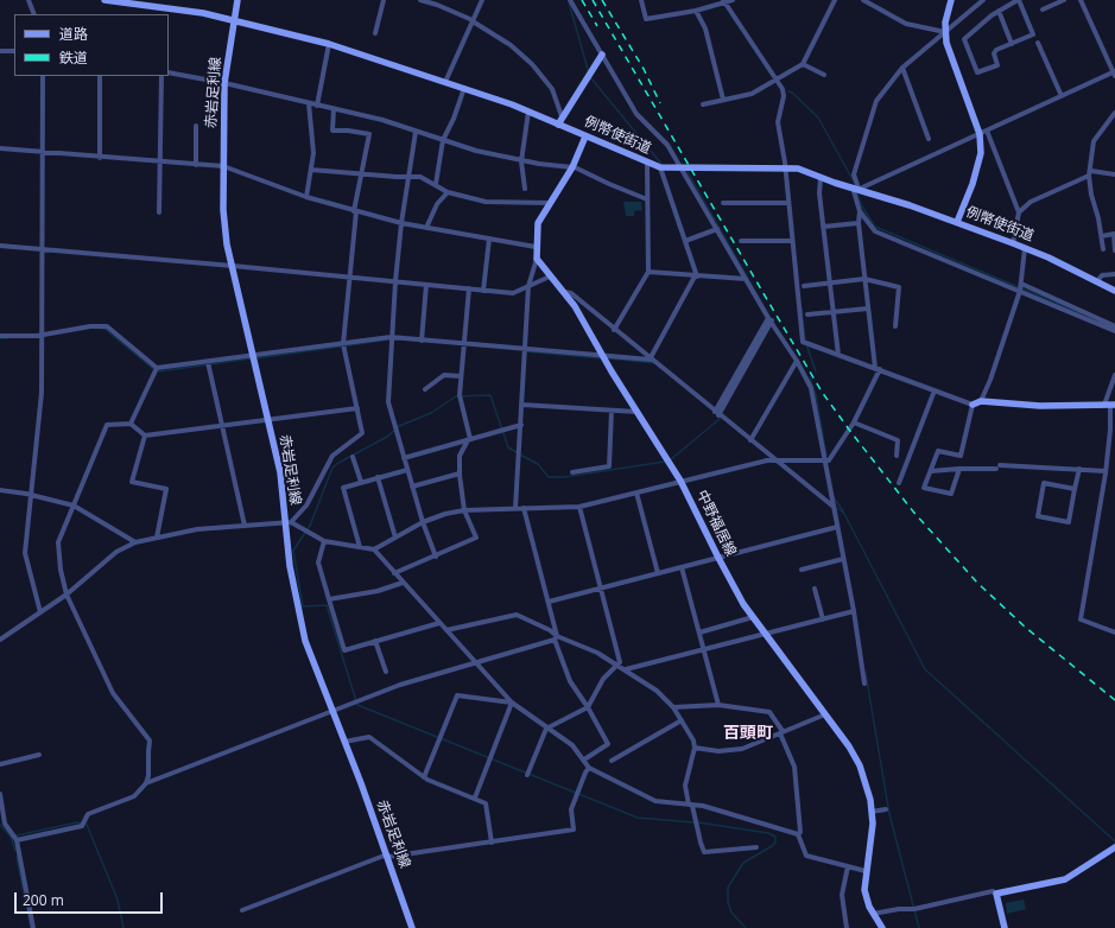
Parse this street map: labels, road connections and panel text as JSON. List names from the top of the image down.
{
  "streets": {
    "main road": ["赤岩足利線", "例幣使街道", "中野福居線"]
  },
  "crossings": [
    ["赤岩足利線", "例幣使街道"]
  ],
  "districts": ["百頭町"],
  "legend": ["道路", "鉄道"],
  "scale_bar": "200 m"
}
